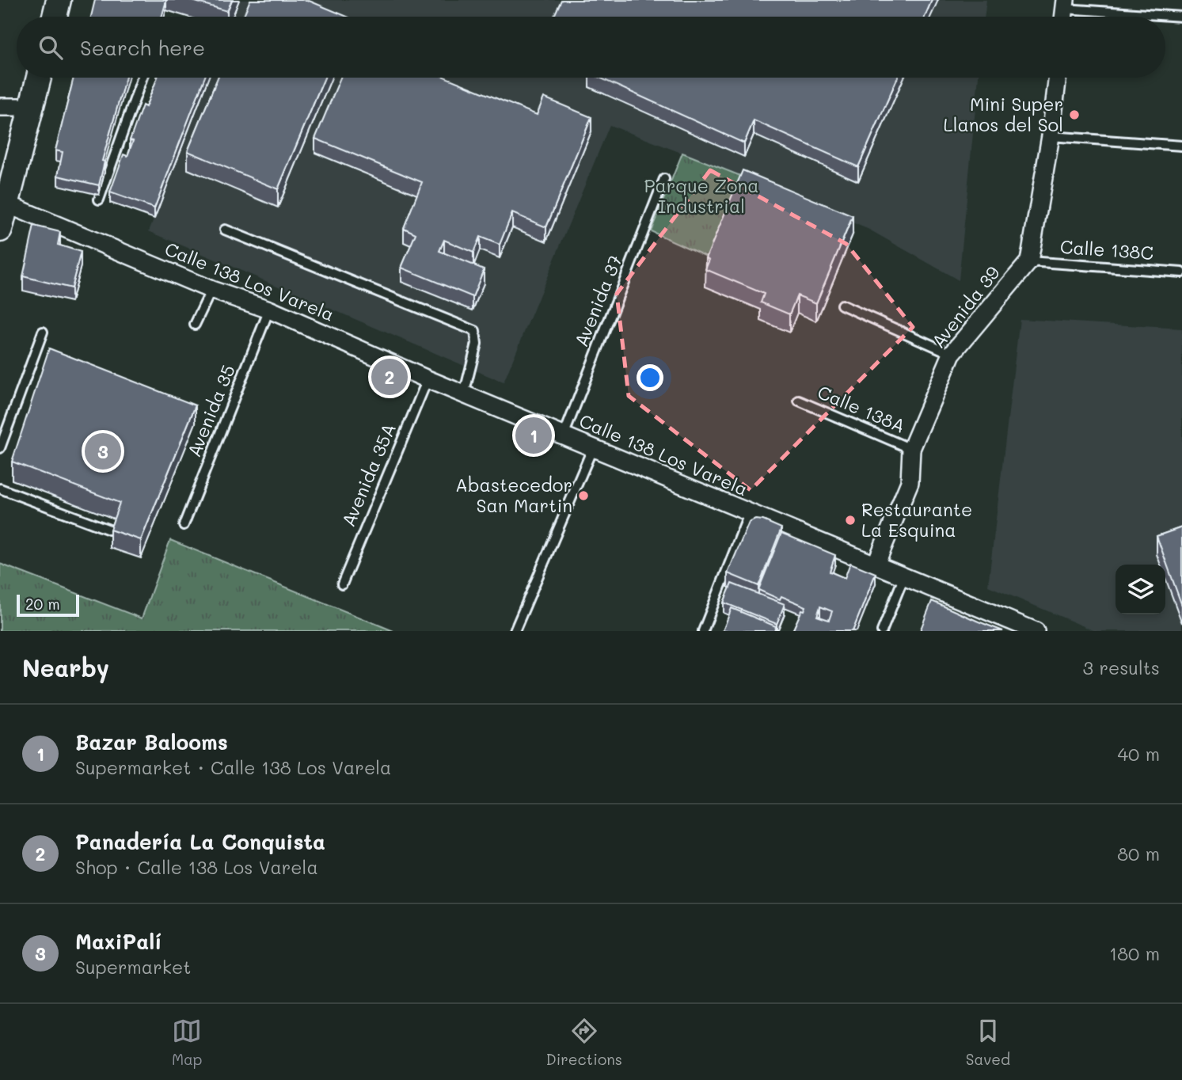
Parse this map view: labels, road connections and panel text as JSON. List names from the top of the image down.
{
  "streets": {
    "street": ["Calle 138 Los Varela", "Avenida 39"],
    "lane": [
      "Calle 138C",
      "Avenida 37",
      "Calle 138A",
      "Avenida 35",
      "Avenida 35A"
    ]
  },
  "crossings": [
    ["Calle 138C", "Avenida 39"],
    ["Calle 138 Los Varela", "Avenida 37"],
    ["Calle 138 Los Varela", "Avenida 39"],
    ["Calle 138 Los Varela", "Avenida 35"],
    ["Calle 138 Los Varela", "Avenida 35A"],
    ["Avenida 39", "Calle 138A"]
  ],
  "parks": ["Parque Zona Industrial"],
  "places": ["Mini Super Llanos del Sol", "Abastecedor San Martin", "Restaurante La Esquina"],
  "scale_bar": "20 m",
  "page": {
    "search": "Search here",
    "pins": ["2", "1", "3"],
    "scale": "20 m",
    "heading": ["Nearby", "3 results"],
    "list": [
      {
        "mark": "1",
        "name": "Bazar Balooms",
        "note": "Supermarket · Calle 138 Los Varela",
        "value": "40 m"
      },
      {
        "mark": "2",
        "name": "Panadería La Conquista",
        "note": "Shop · Calle 138 Los Varela",
        "value": "80 m"
      },
      {
        "mark": "3",
        "name": "MaxiPalí",
        "note": "Supermarket",
        "value": "180 m"
      }
    ],
    "nav": ["Map", "Directions", "Saved"]
  }
}
